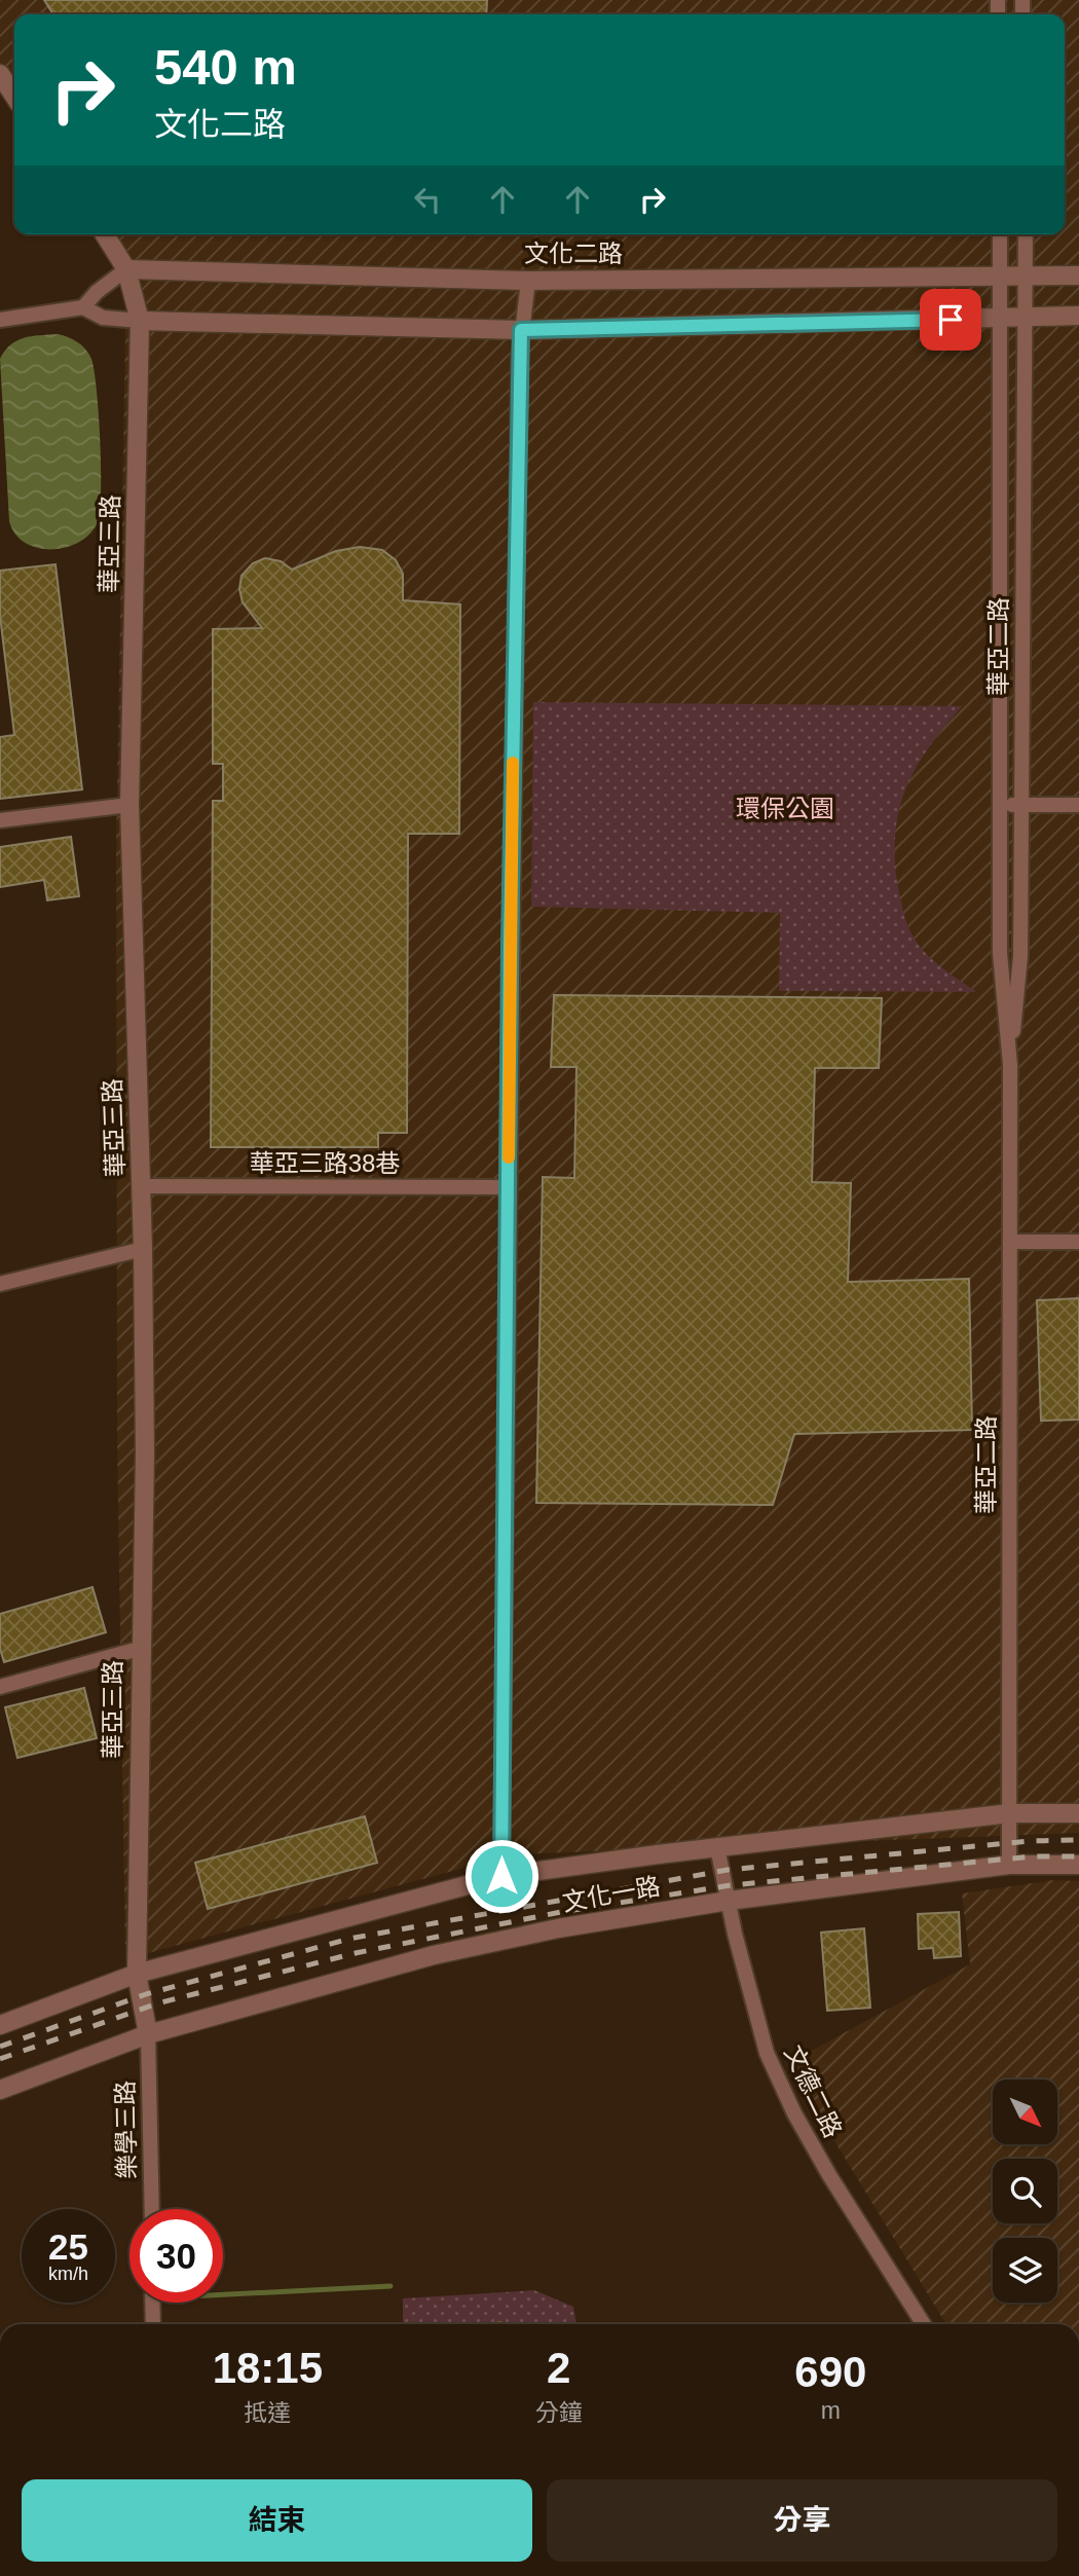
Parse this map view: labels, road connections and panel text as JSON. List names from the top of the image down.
{
  "streets": {
    "street": [
      "文化二路",
      "華亞三路",
      "華亞二路",
      "華亞三路38巷",
      "文化一路",
      "文德二路",
      "樂學三路"
    ]
  },
  "crossings": [
    ["文化二路", "華亞三路"],
    ["文化二路", "華亞二路"],
    ["華亞三路", "華亞三路38巷"],
    ["華亞三路", "文化一路"],
    ["華亞三路", "樂學三路"],
    ["華亞二路", "文化一路"],
    ["文化一路", "文德二路"],
    ["文化一路", "樂學三路"]
  ],
  "parks": ["環保公園"],
  "north": "bottom right",
  "page": {
    "turn": ["540 m", "文化二路"],
    "speed": "25 km/h",
    "limit": "30",
    "eta": [
      "18:15",
      "抵達",
      "2",
      "分鐘",
      "690",
      "m"
    ],
    "buttons": ["結束", "分享"]
  }
}
